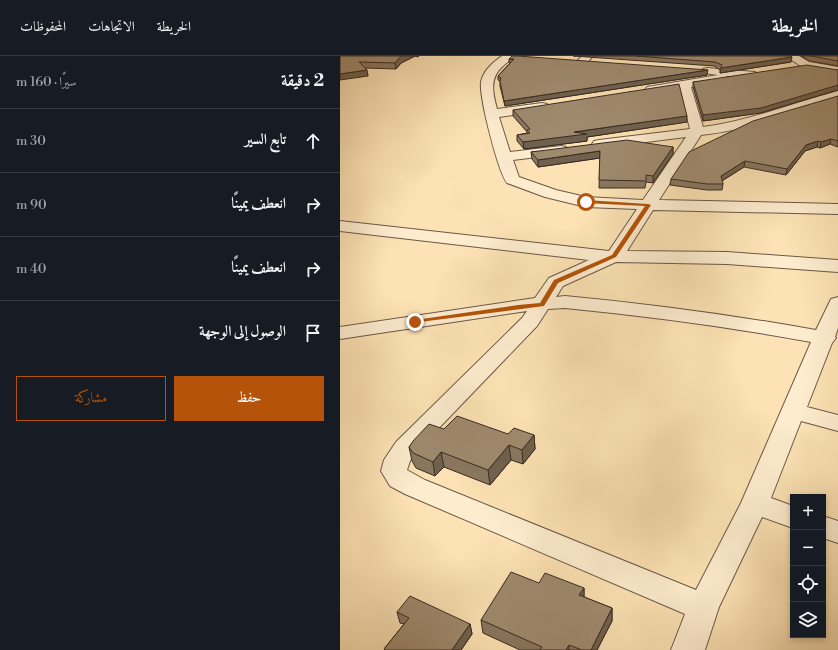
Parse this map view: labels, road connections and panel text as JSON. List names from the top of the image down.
{
  "page": {
    "header": "الخريطة",
    "nav": ["الخريطة", "الاتجاهات", "المحفوظات"],
    "heading": ["2 دقيقة", "سيرًا · 160 m"],
    "list": [
      ["تابع السير", "30 m"],
      ["انعطف يمينًا", "90 m"],
      ["انعطف يمينًا", "40 m"],
      "الوصول إلى الوجهة"
    ],
    "buttons": ["حفظ", "مشاركة"],
    "map_buttons": ["+", "−"]
  }
}
